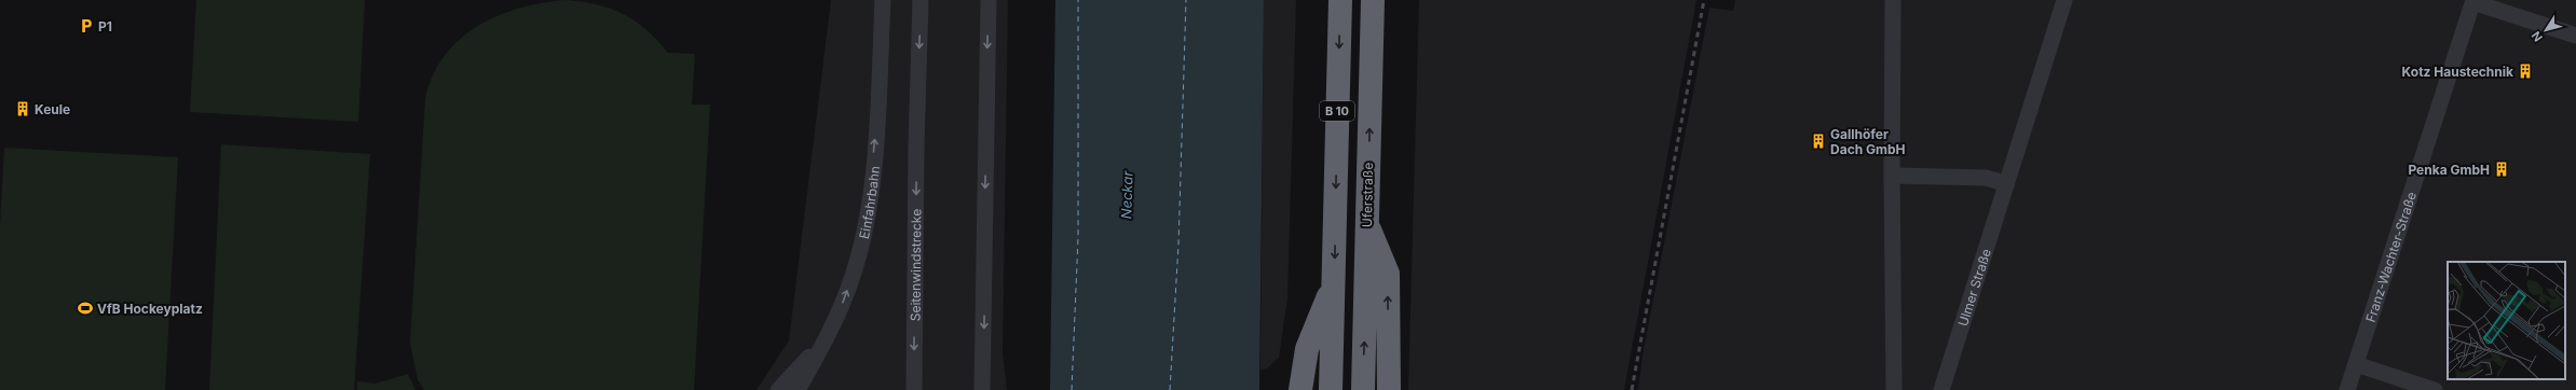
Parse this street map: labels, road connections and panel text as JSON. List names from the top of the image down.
{
  "streets": {
    "highway": ["B 10", "Uferstraße"],
    "street": [
      "Einfahrbahn",
      "Franz-Wachter-Straße",
      "Seitenwindstrecke",
      "Ulmer Straße"
    ]
  },
  "crossings": [
    ["B 10", "Uferstraße"]
  ],
  "water": ["Neckar"],
  "places": {
    "parking": ["P1"],
    "building": [
      "Kotz Haustechnik",
      "Keule",
      "Gallhöfer Dach GmbH",
      "Penka GmbH"
    ],
    "sports": ["VfB Hockeyplatz"]
  },
  "north": "bottom left"
}
